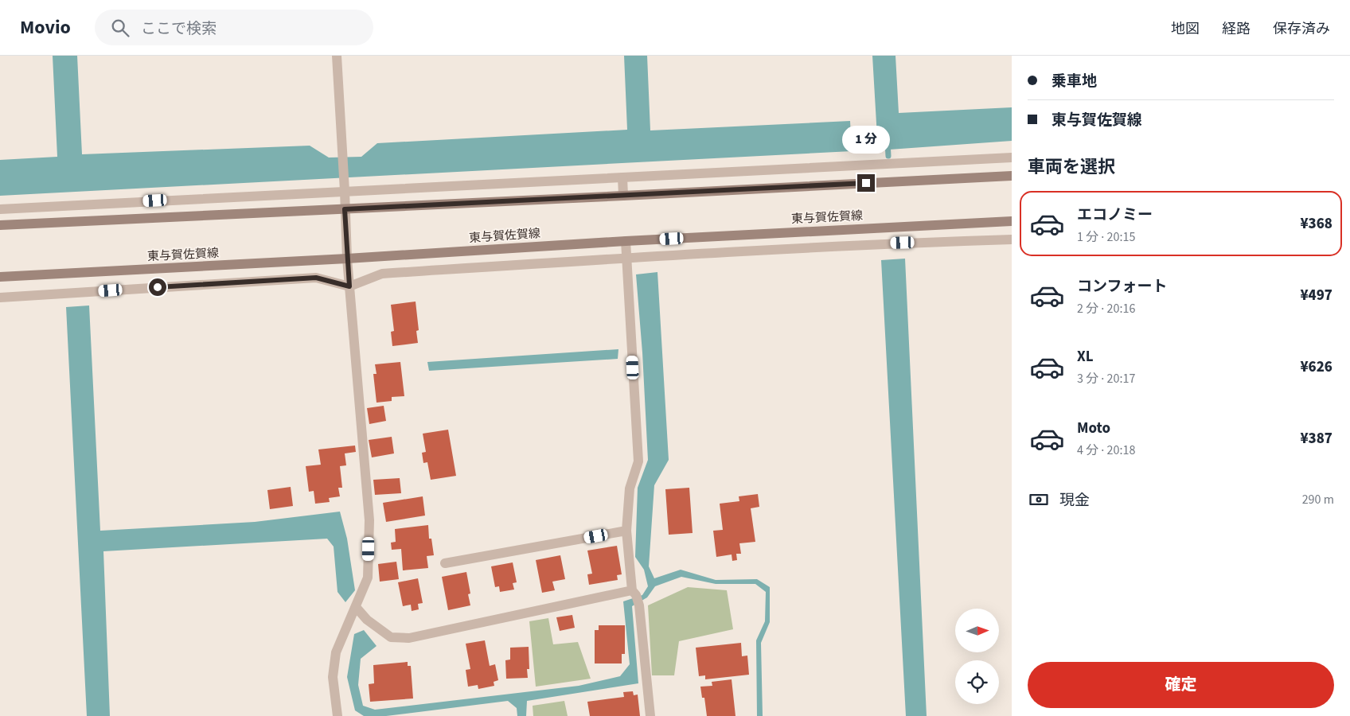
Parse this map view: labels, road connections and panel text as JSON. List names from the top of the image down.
{
  "streets": {
    "main road": ["東与賀佐賀線"]
  },
  "north": "right",
  "page": {
    "header": "Movio",
    "search": "ここで検索",
    "nav": ["地図", "経路", "保存済み"],
    "banner": ["乗車地", "東与賀佐賀線"],
    "bubble": "1 分",
    "heading": "車両を選択",
    "list": [
      {
        "name": "エコノミー",
        "note": "1 分 · 20:15",
        "value": "¥368"
      },
      {
        "name": "コンフォート",
        "note": "2 分 · 20:16",
        "value": "¥497"
      },
      {
        "name": "XL",
        "note": "3 分 · 20:17",
        "value": "¥626"
      },
      {
        "name": "Moto",
        "note": "4 分 · 20:18",
        "value": "¥387"
      }
    ],
    "pay": ["現金", "290 m"],
    "buttons": "確定"
  }
}
